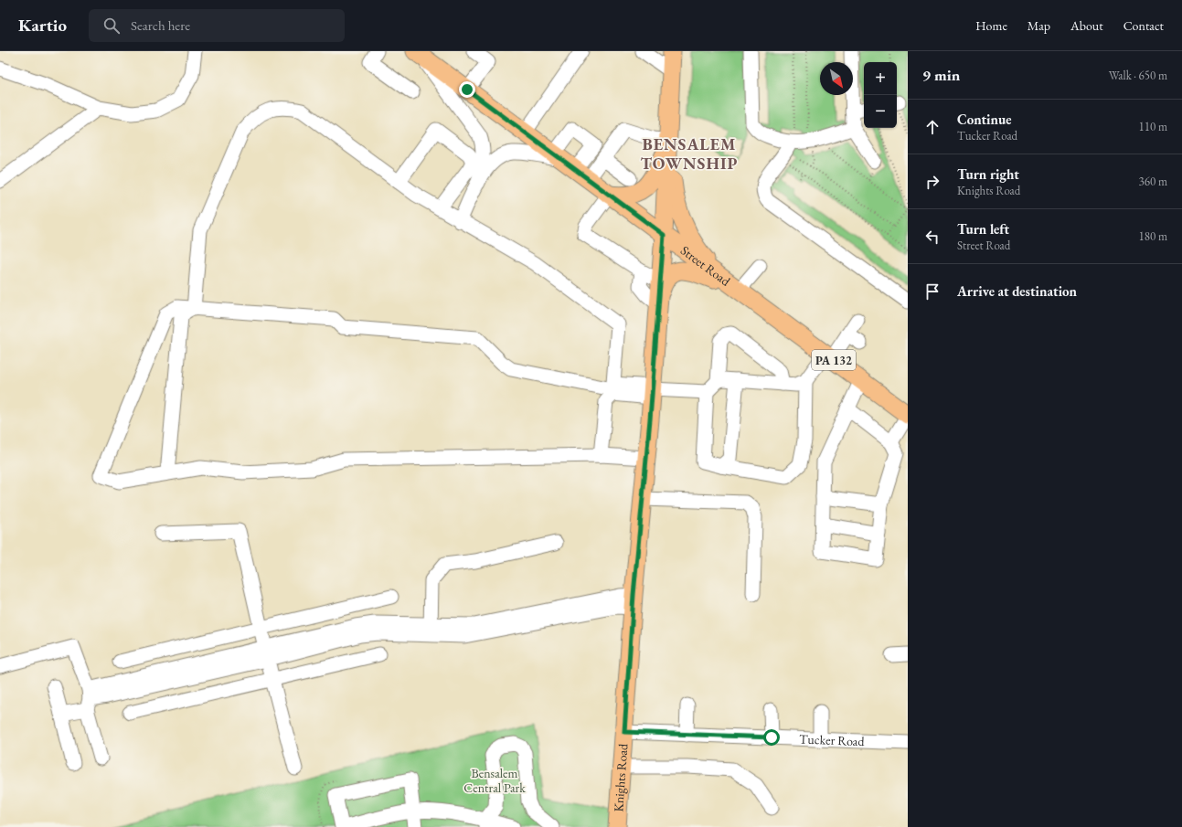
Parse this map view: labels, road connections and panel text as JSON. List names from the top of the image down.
{
  "streets": {
    "main road": ["Street Road", "PA 132", "Knights Road"],
    "street": ["Tucker Road"]
  },
  "crossings": [
    ["Street Road", "Knights Road"],
    ["Tucker Road", "Knights Road"]
  ],
  "districts": ["BENSALEM TOWNSHIP"],
  "parks": ["Bensalem Central Park"],
  "north": "bottom right",
  "page": {
    "header": "Kartio",
    "search": "Search here",
    "nav": [
      "Home",
      "Map",
      "About",
      "Contact"
    ],
    "heading": ["9 min", "Walk · 650 m"],
    "map_buttons": ["+", "−"],
    "list": [
      ["Continue", "Tucker Road", "110 m"],
      ["Turn right", "Knights Road", "360 m"],
      ["Turn left", "Street Road", "180 m"],
      "Arrive at destination"
    ]
  }
}
